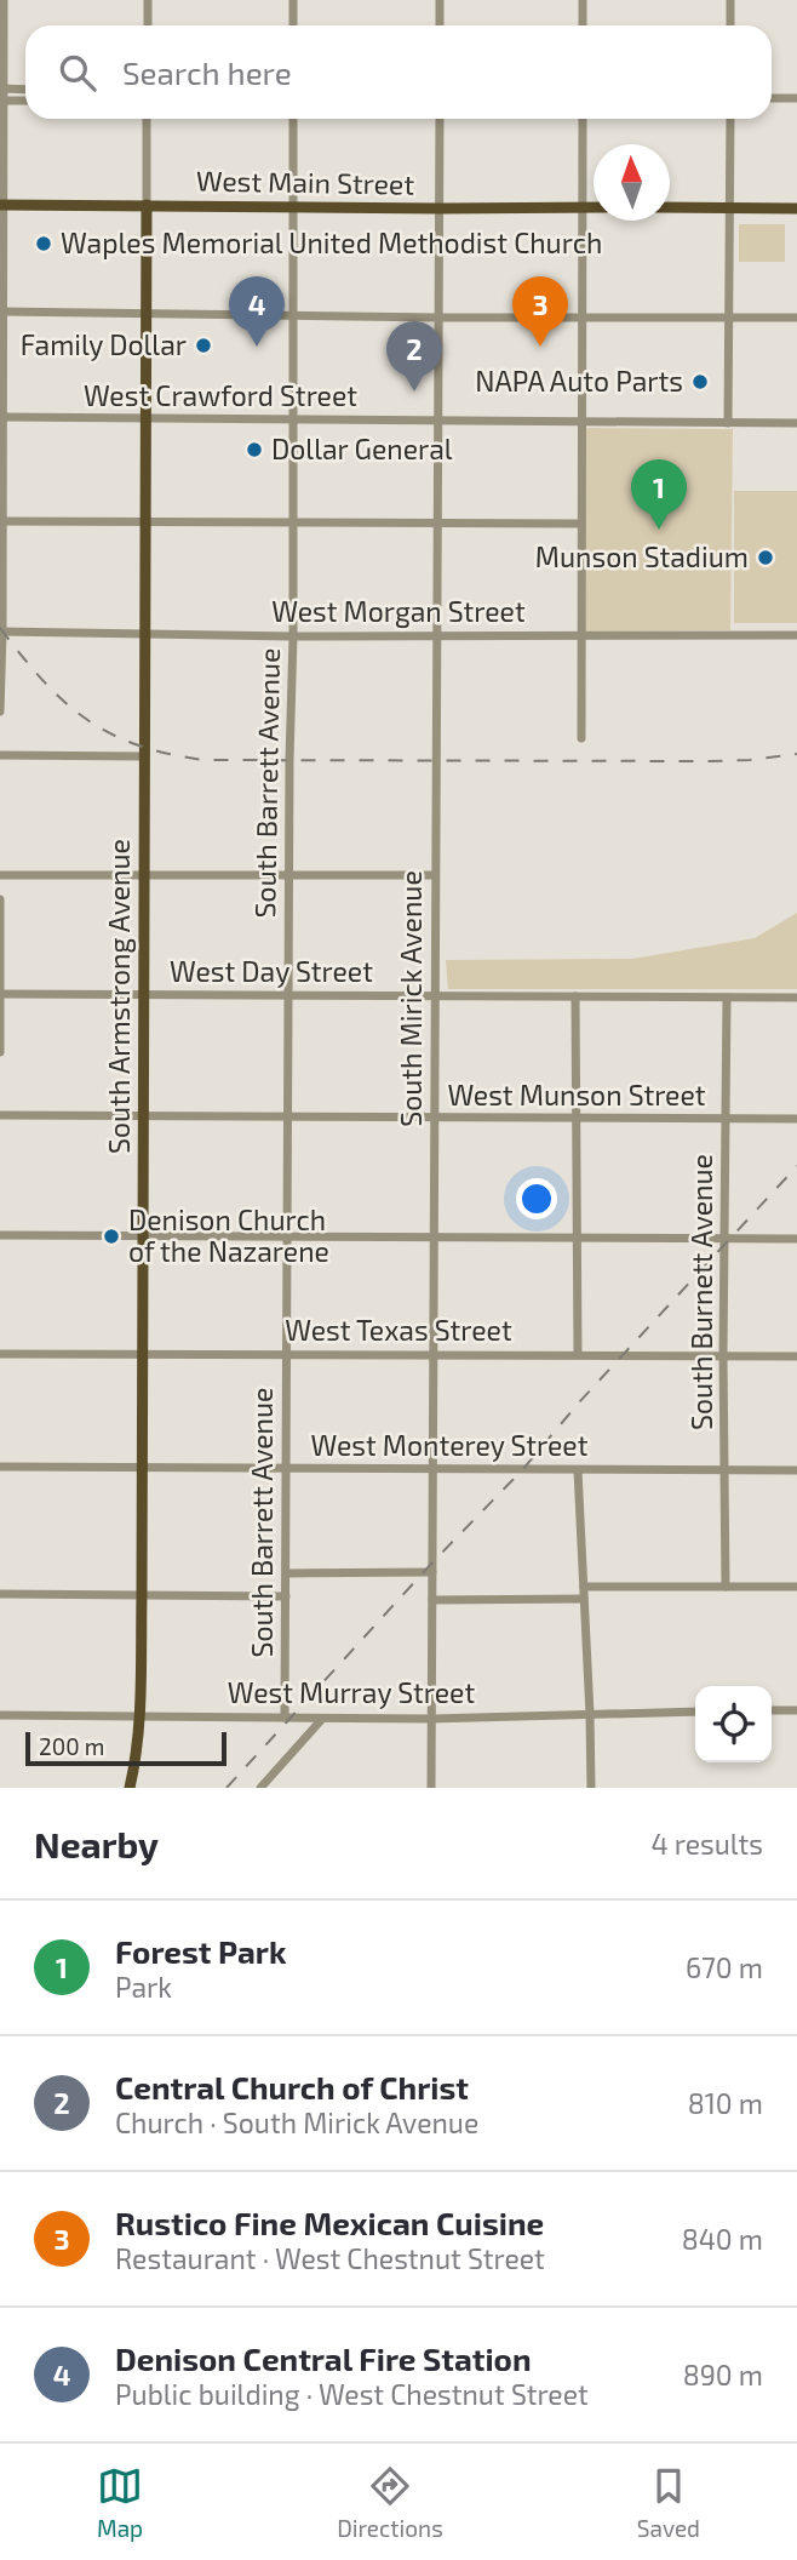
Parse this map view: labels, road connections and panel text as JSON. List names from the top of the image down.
{
  "streets": {
    "main road": ["West Main Street", "South Armstrong Avenue"],
    "street": [
      "West Crawford Street",
      "West Morgan Street",
      "South Barrett Avenue",
      "West Day Street",
      "South Mirick Avenue",
      "West Munson Street",
      "South Burnett Avenue",
      "West Texas Street",
      "West Monterey Street",
      "West Murray Street"
    ]
  },
  "crossings": [
    ["West Main Street", "South Barrett Avenue"],
    ["West Main Street", "South Armstrong Avenue"],
    ["West Main Street", "South Mirick Avenue"],
    ["West Crawford Street", "South Barrett Avenue"],
    ["West Crawford Street", "South Armstrong Avenue"],
    ["West Crawford Street", "South Mirick Avenue"],
    ["West Morgan Street", "South Barrett Avenue"],
    ["West Morgan Street", "South Armstrong Avenue"],
    ["West Morgan Street", "South Mirick Avenue"],
    ["South Barrett Avenue", "West Day Street"],
    ["South Barrett Avenue", "West Munson Street"],
    ["South Barrett Avenue", "West Texas Street"],
    ["South Barrett Avenue", "West Monterey Street"],
    ["South Barrett Avenue", "West Murray Street"],
    ["West Day Street", "South Armstrong Avenue"],
    ["West Day Street", "South Mirick Avenue"],
    ["West Day Street", "South Burnett Avenue"],
    ["South Armstrong Avenue", "West Munson Street"],
    ["South Armstrong Avenue", "West Texas Street"],
    ["South Armstrong Avenue", "West Monterey Street"],
    ["South Armstrong Avenue", "West Murray Street"],
    ["South Mirick Avenue", "West Munson Street"],
    ["South Mirick Avenue", "West Texas Street"],
    ["South Mirick Avenue", "West Monterey Street"],
    ["South Mirick Avenue", "West Murray Street"],
    ["West Munson Street", "South Burnett Avenue"],
    ["South Burnett Avenue", "West Texas Street"],
    ["South Burnett Avenue", "West Monterey Street"]
  ],
  "places": [
    "Waples Memorial United Methodist Church",
    "Family Dollar",
    "NAPA Auto Parts",
    "Dollar General",
    "Munson Stadium",
    "Denison Church of the Nazarene"
  ],
  "scale_bar": "200 m",
  "north": "top",
  "page": {
    "search": "Search here",
    "pins": [
      "3",
      "4",
      "2",
      "1"
    ],
    "scale": "200 m",
    "heading": ["Nearby", "4 results"],
    "list": [
      {
        "mark": "1",
        "name": "Forest Park",
        "note": "Park",
        "value": "670 m"
      },
      {
        "mark": "2",
        "name": "Central Church of Christ",
        "note": "Church · South Mirick Avenue",
        "value": "810 m"
      },
      {
        "mark": "3",
        "name": "Rustico Fine Mexican Cuisine",
        "note": "Restaurant · West Chestnut Street",
        "value": "840 m"
      },
      {
        "mark": "4",
        "name": "Denison Central Fire Station",
        "note": "Public building · West Chestnut Street",
        "value": "890 m"
      }
    ],
    "nav": ["Map", "Directions", "Saved"]
  }
}
